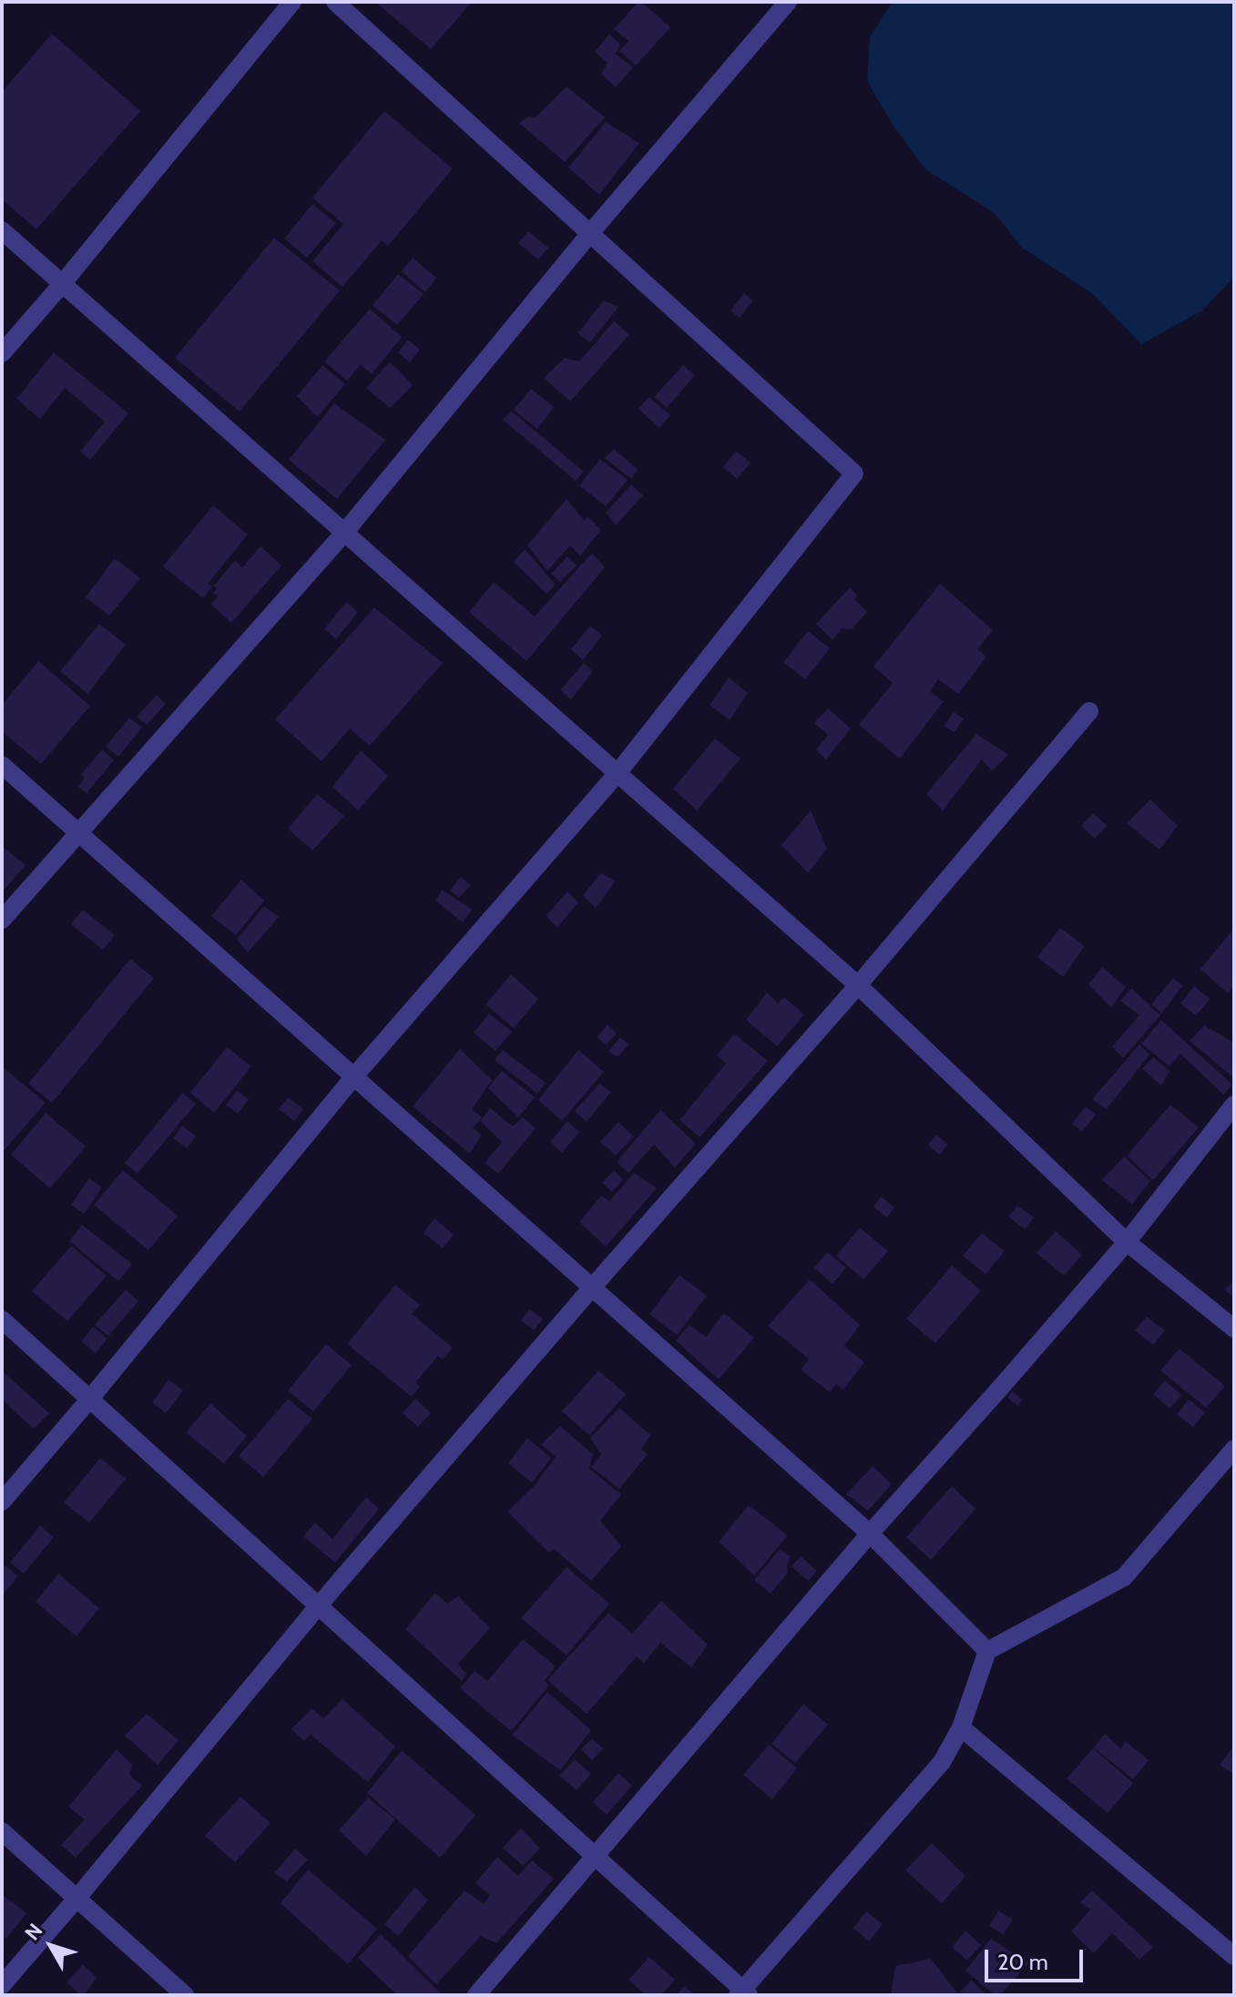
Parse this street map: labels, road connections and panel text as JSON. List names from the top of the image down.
{
  "scale_bar": "20 m",
  "north": "top left"
}
